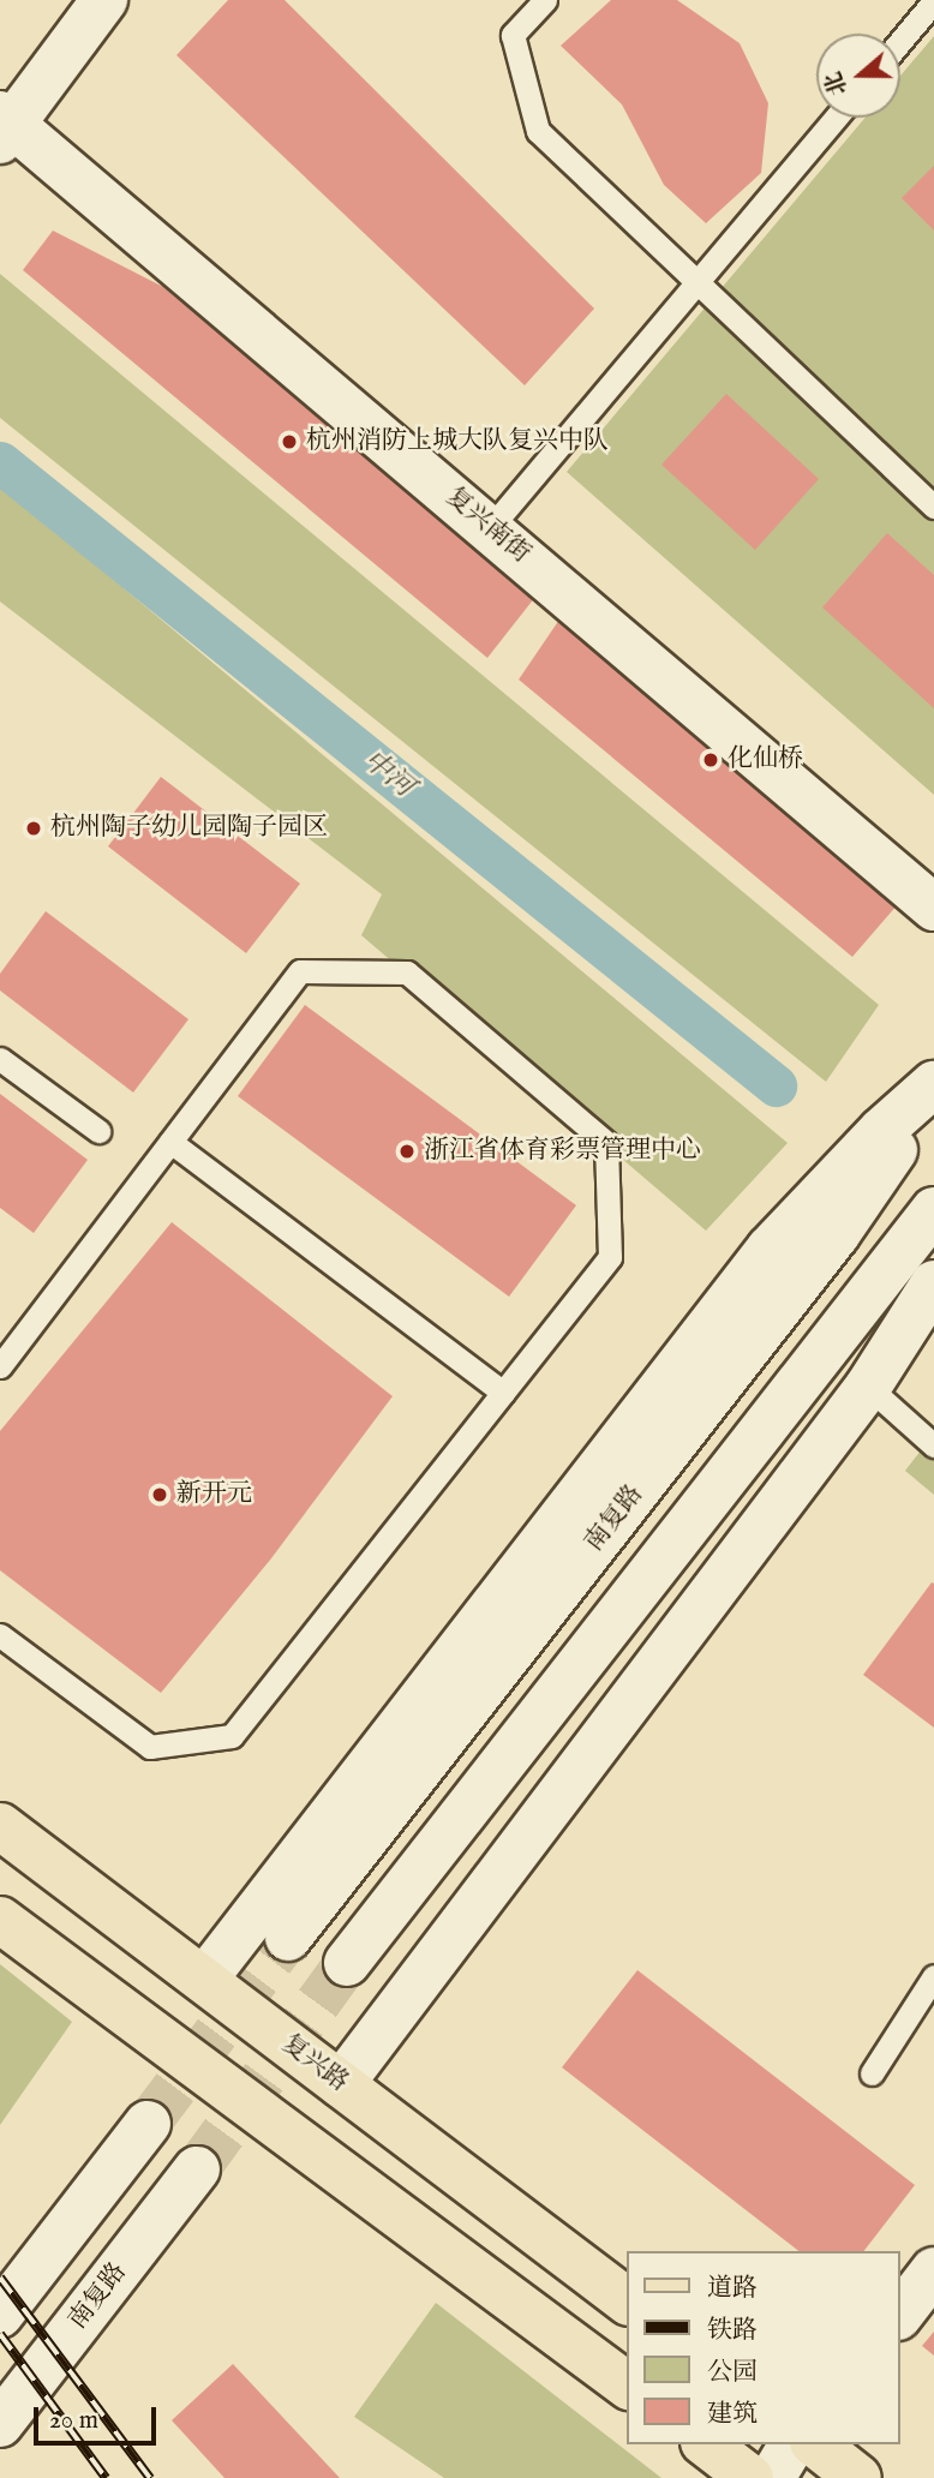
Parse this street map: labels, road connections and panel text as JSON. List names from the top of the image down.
{
  "streets": {
    "main road": ["复兴南街", "南复路", "复兴路"]
  },
  "water": ["中河"],
  "places": [
    "杭州消防上城大队复兴中队",
    "化仙桥",
    "杭州陶子幼儿园陶子园区",
    "浙江省体育彩票管理中心",
    "新开元"
  ],
  "legend": [
    "道路",
    "铁路",
    "公园",
    "建筑"
  ],
  "scale_bar": "20 m",
  "north": "left"
}
